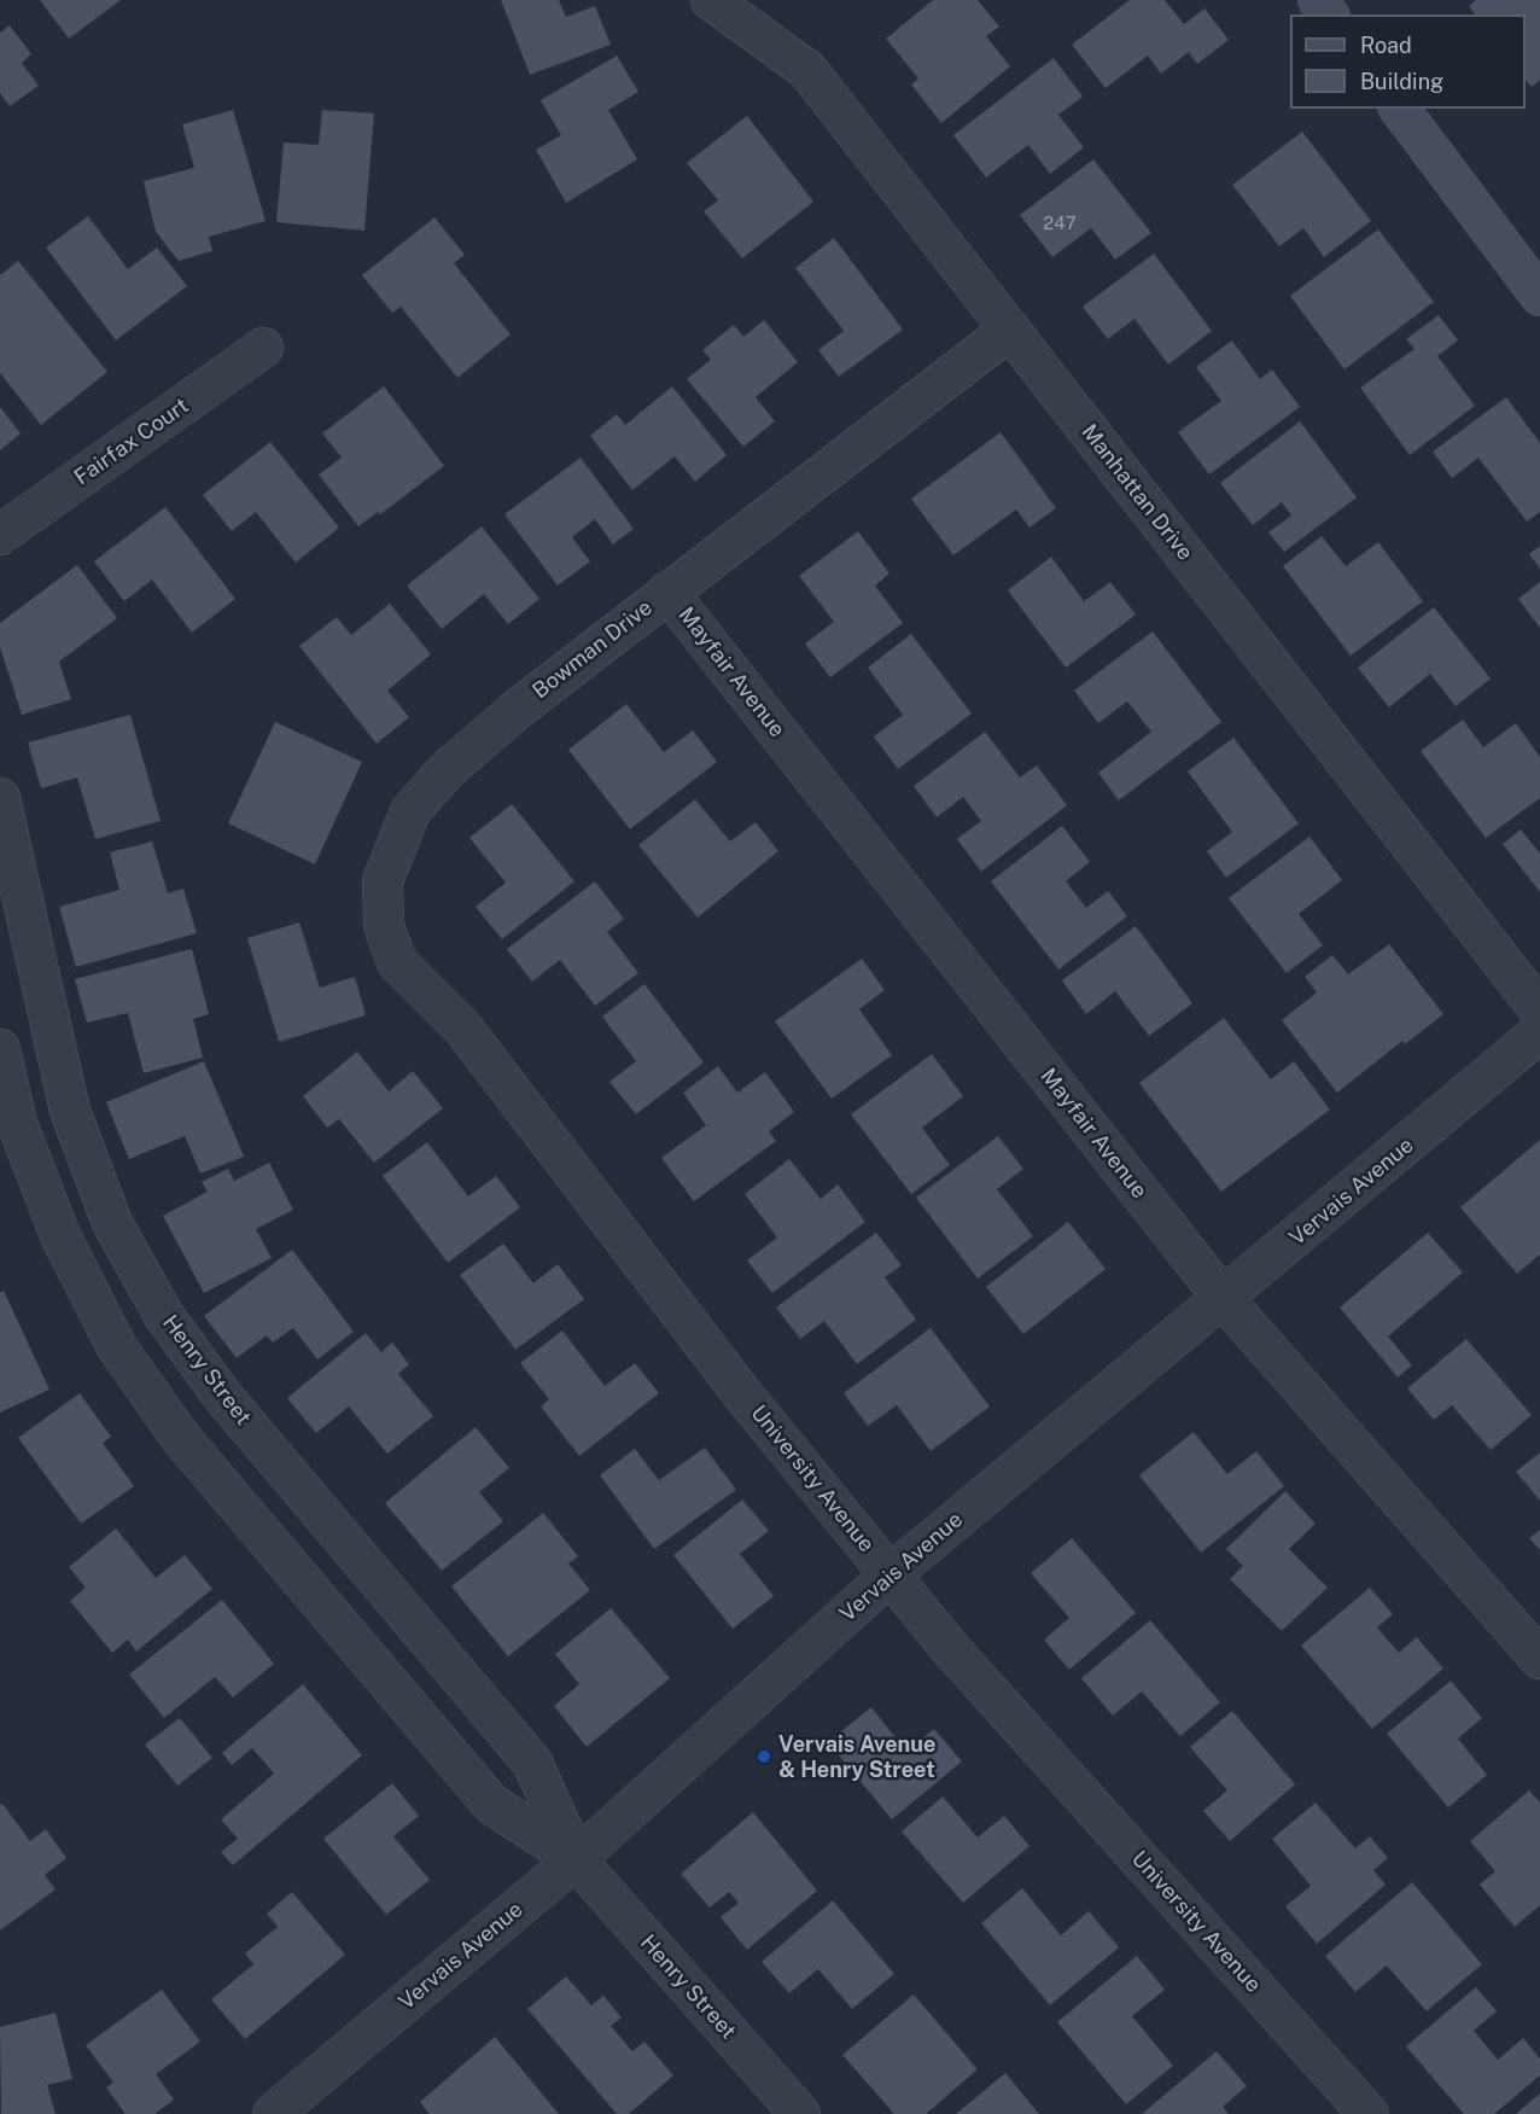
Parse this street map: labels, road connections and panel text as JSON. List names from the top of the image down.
{
  "streets": {
    "street": [
      "Fairfax Court",
      "Manhattan Drive",
      "Bowman Drive",
      "Mayfair Avenue",
      "Vervais Avenue",
      "Henry Street",
      "University Avenue"
    ]
  },
  "crossings": [
    ["Manhattan Drive", "Bowman Drive"],
    ["Bowman Drive", "Mayfair Avenue"],
    ["Bowman Drive", "University Avenue"],
    ["Mayfair Avenue", "Vervais Avenue"],
    ["Vervais Avenue", "Henry Street"],
    ["Vervais Avenue", "University Avenue"]
  ],
  "places": ["Vervais Avenue & Henry Street"],
  "house_numbers": ["247"],
  "legend": ["Road", "Building"]
}
